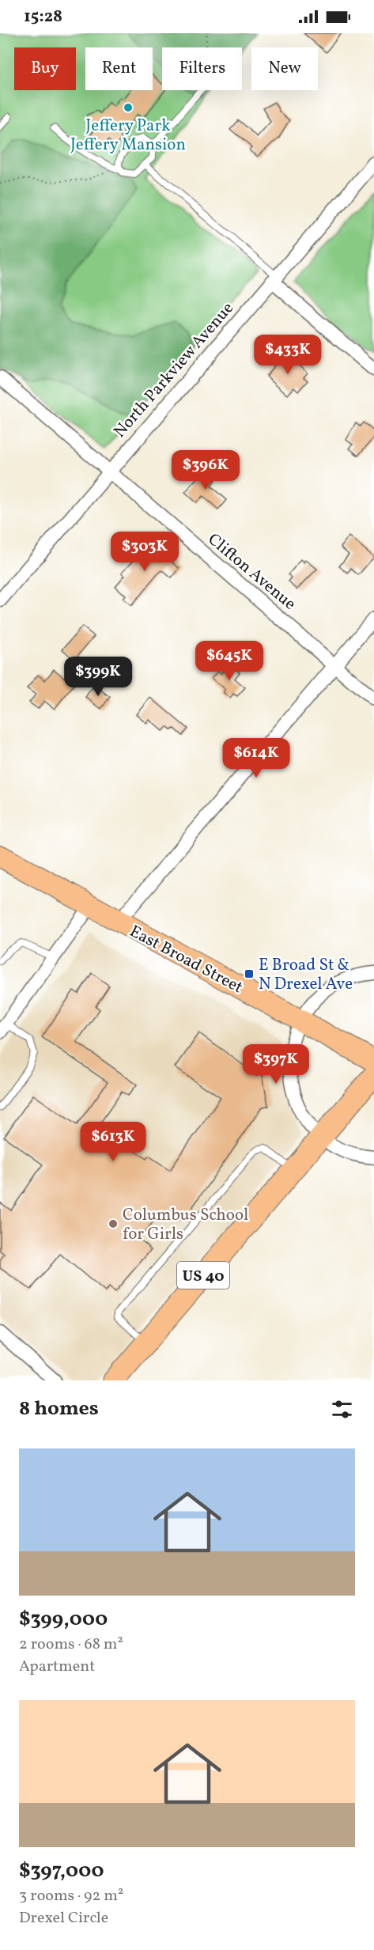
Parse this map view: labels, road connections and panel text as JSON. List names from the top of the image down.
{
  "streets": {
    "main road": ["East Broad Street", "US 40"],
    "street": ["North Parkview Avenue", "Clifton Avenue"]
  },
  "crossings": [
    ["North Parkview Avenue", "Clifton Avenue"]
  ],
  "places": {
    "other": ["Jeffery Park Jeffery Mansion", "Columbus School for Girls"],
    "transit": ["E Broad St & N Drexel Ave"]
  },
  "page": {
    "status": "15:28",
    "chip": [
      "Buy",
      "Rent",
      "Filters",
      "New"
    ],
    "price": [
      "$433K",
      "$396K",
      "$303K",
      "$645K",
      "$399K",
      "$614K",
      "$397K",
      "$613K"
    ],
    "heading": "8 homes",
    "list": [
      {
        "name": "$399,000",
        "note": "2 rooms · 68 m² · Apartment"
      },
      {
        "name": "$397,000",
        "note": "3 rooms · 92 m² · Drexel Circle"
      }
    ]
  }
}
